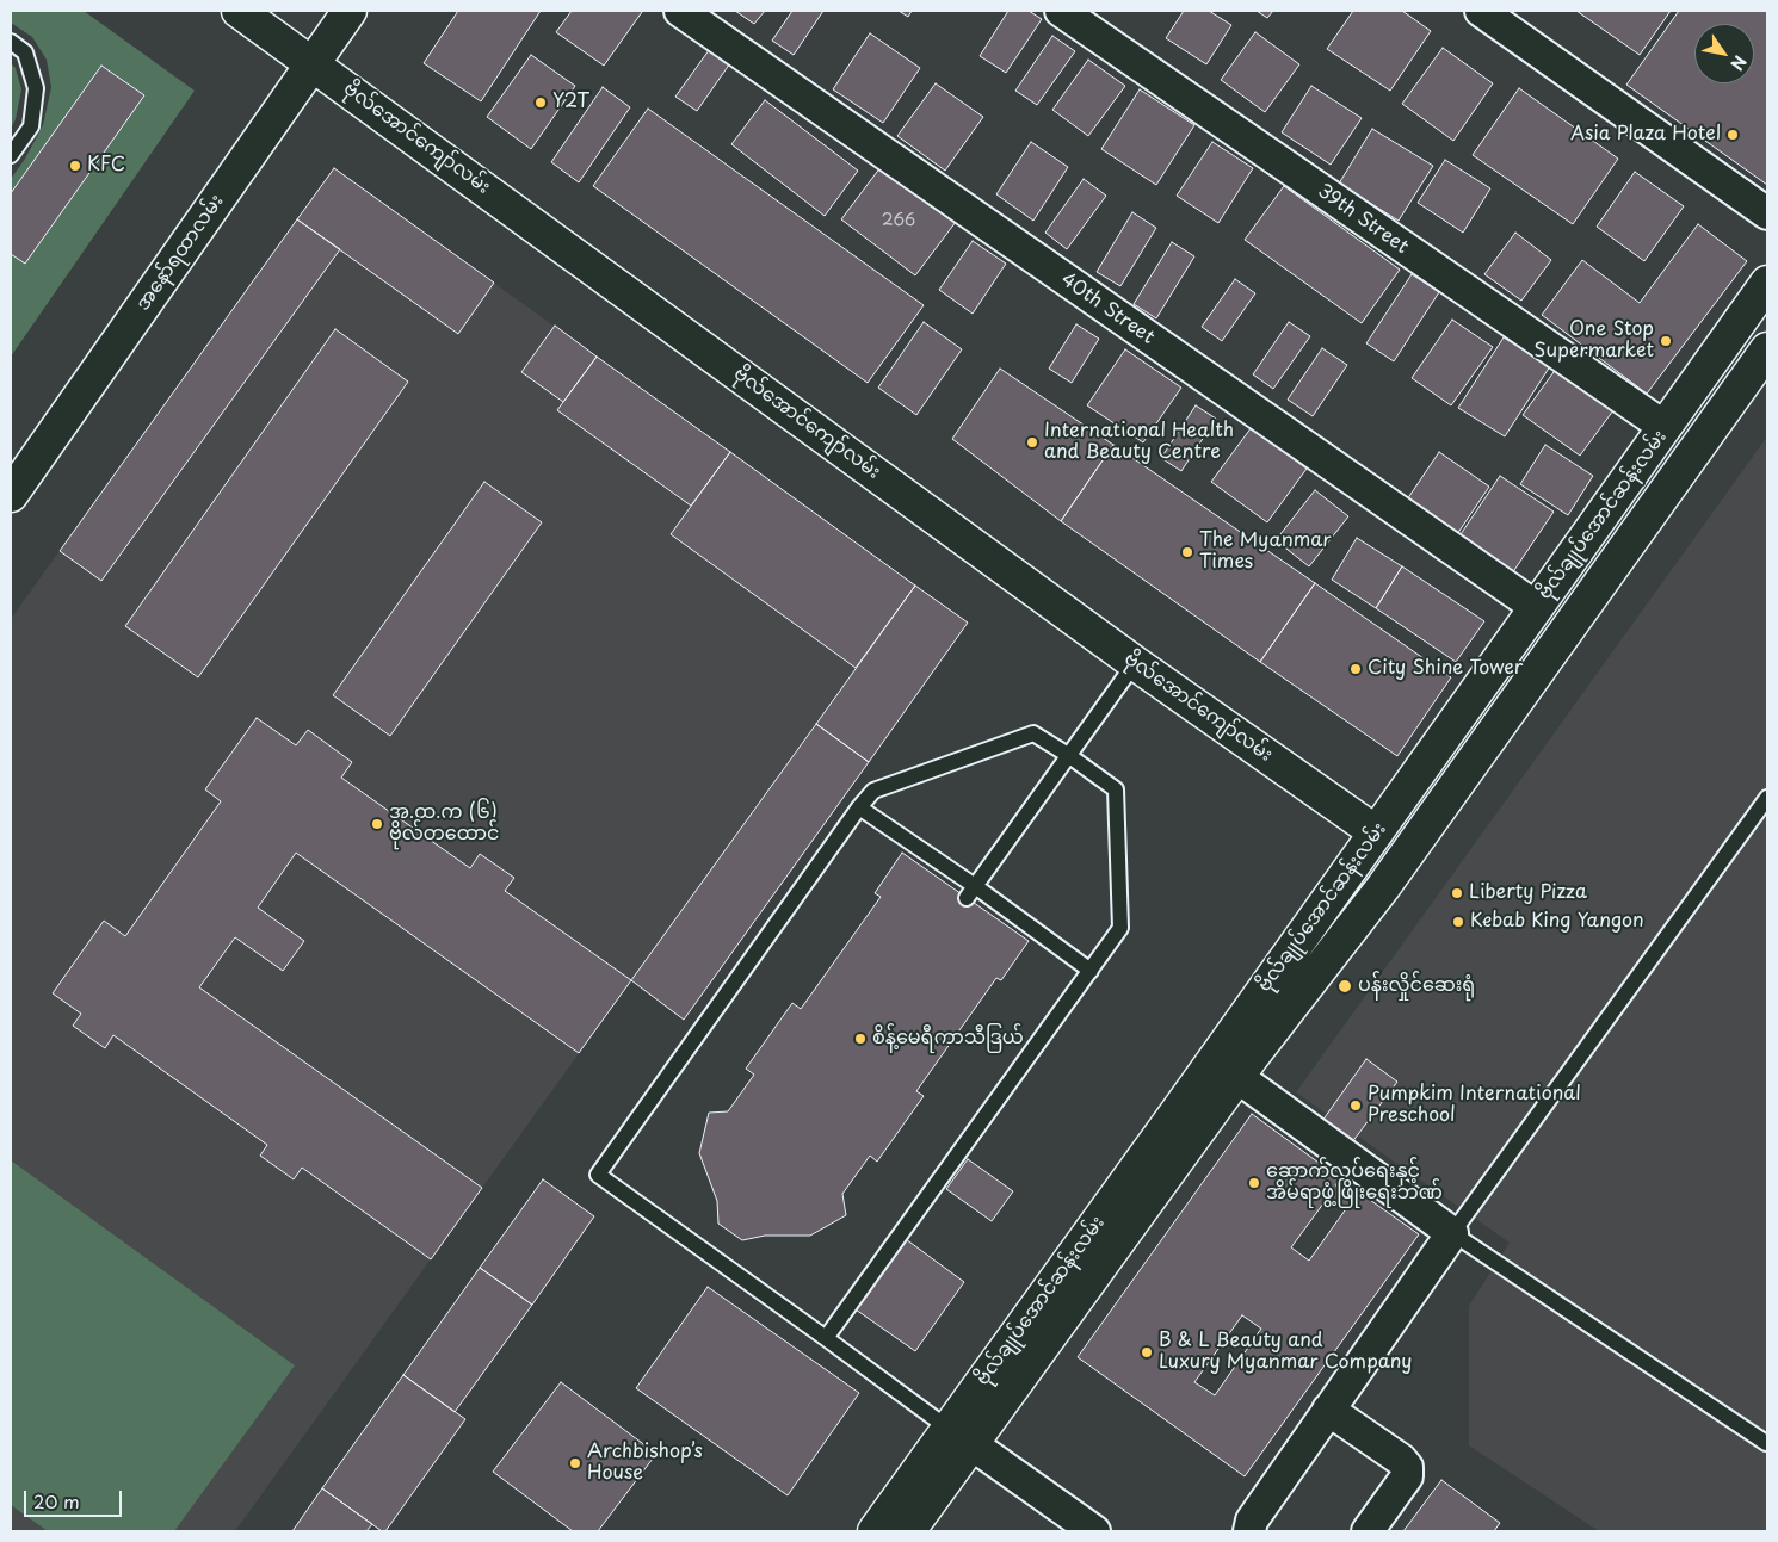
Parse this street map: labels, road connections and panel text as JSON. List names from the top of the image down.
{
  "streets": {
    "main road": ["ဗိုလ်အောင်ကျော်လမ်း", "အနော်ရထာလမ်း", "ဗိုလ်ချုပ်အောင်ဆန်းလမ်း"],
    "street": ["39th Street", "40th Street"]
  },
  "crossings": [
    ["ဗိုလ်အောင်ကျော်လမ်း", "အနော်ရထာလမ်း"],
    ["ဗိုလ်အောင်ကျော်လမ်း", "ဗိုလ်ချုပ်အောင်ဆန်းလမ်း"],
    ["39th Street", "ဗိုလ်ချုပ်အောင်ဆန်းလမ်း"],
    ["40th Street", "ဗိုလ်ချုပ်အောင်ဆန်းလမ်း"]
  ],
  "places": [
    "Y2T",
    "Asia Plaza Hotel",
    "KFC",
    "One Stop Supermarket",
    "International Health and Beauty Centre",
    "The Myanmar Times",
    "City Shine Tower",
    "အ.ထ.က (၆) ဗိုလ်တထောင်",
    "Liberty Pizza",
    "Kebab King Yangon",
    "ပန်းလှိုင်ဆေးရုံ",
    "စိန့်မေရီကာသီဒြယ်",
    "Pumpkim International Preschool",
    "ဆောက်လုပ်ရေးနှင့် အိမ်ရာဖွံ့ဖြိုးရေးဘဏ်",
    "B & L Beauty and Luxury Myanmar Company",
    "Archbishop’s House"
  ],
  "house_numbers": ["266"],
  "scale_bar": "20 m",
  "north": "bottom right"
}
